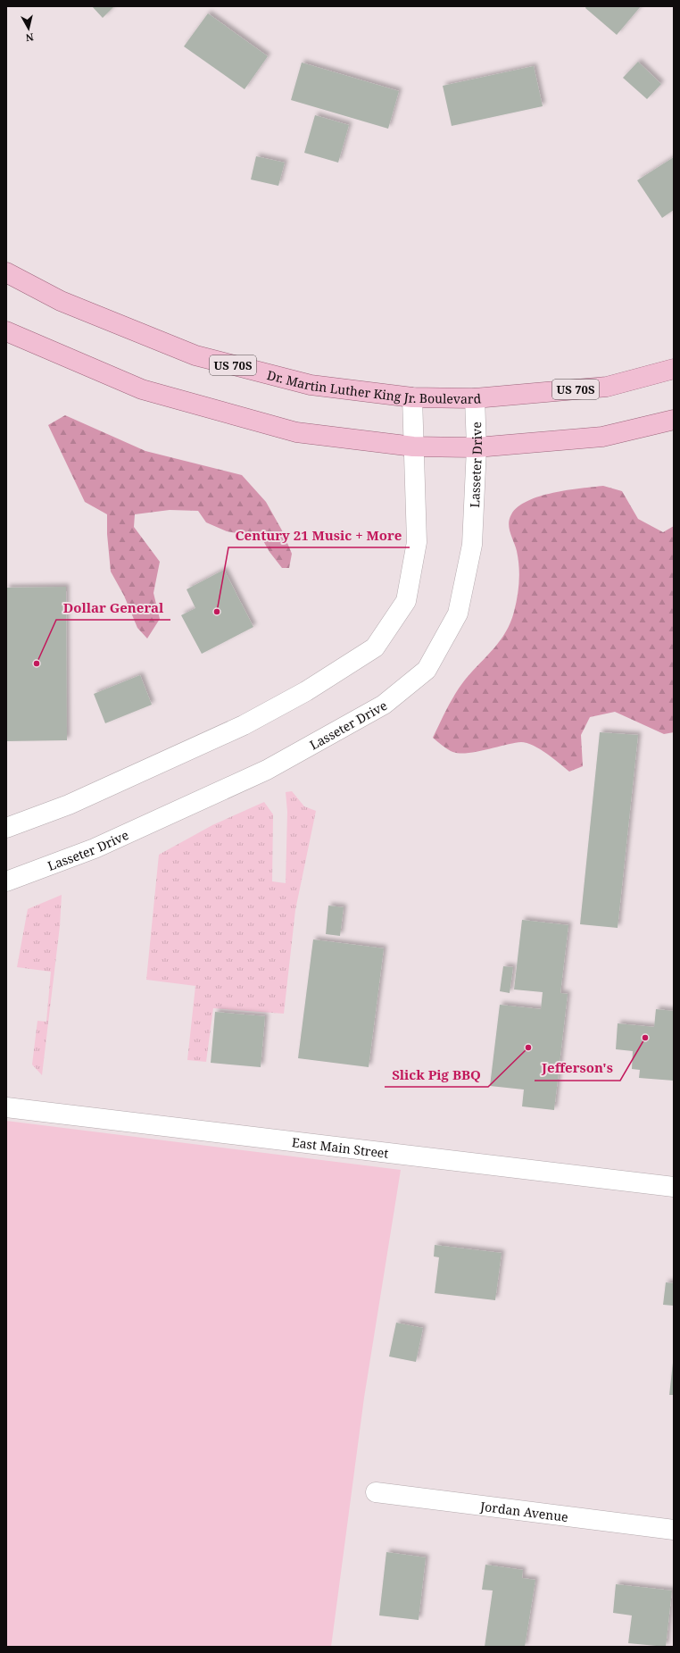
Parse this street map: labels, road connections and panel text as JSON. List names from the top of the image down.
{
  "streets": {
    "main road": ["US 70S", "Dr. Martin Luther King Jr. Boulevard"],
    "street": ["Lasseter Drive", "East Main Street", "Jordan Avenue"]
  },
  "crossings": [
    ["Dr. Martin Luther King Jr. Boulevard", "Lasseter Drive"]
  ],
  "places": [
    "Century 21 Music + More",
    "Dollar General",
    "Jefferson's",
    "Slick Pig BBQ"
  ],
  "north": "bottom"
}
